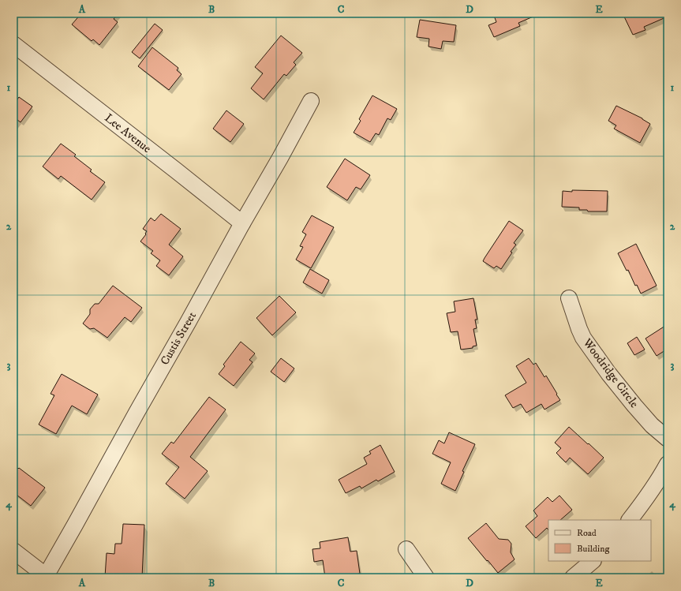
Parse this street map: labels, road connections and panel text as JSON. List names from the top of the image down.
{
  "streets": {
    "street": ["Lee Avenue", "Custis Street", "Woodridge Circle"]
  },
  "crossings": [
    ["Lee Avenue", "Custis Street"]
  ],
  "legend": ["Road", "Building"],
  "grid": {
    "columns": [
      "A",
      "B",
      "C",
      "D",
      "E"
    ],
    "rows": [
      "1",
      "2",
      "3",
      "4"
    ]
  }
}
